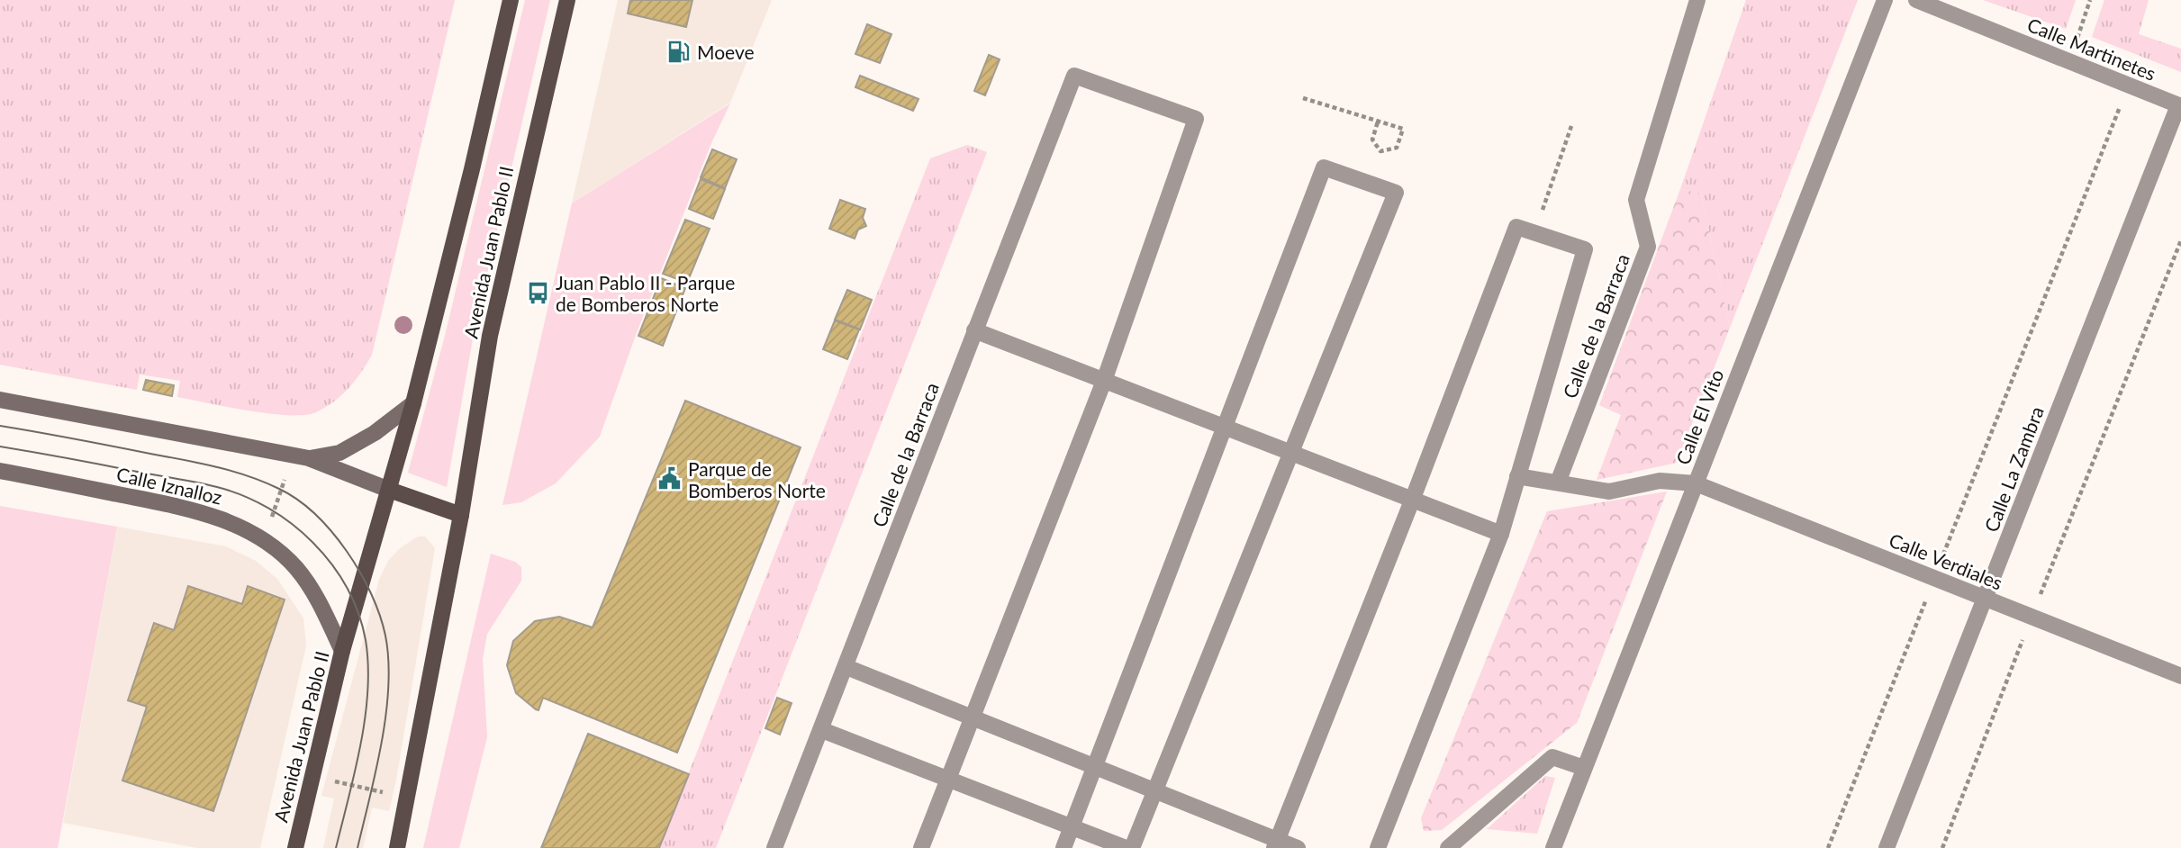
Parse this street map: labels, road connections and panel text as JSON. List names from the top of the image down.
{
  "streets": {
    "main road": ["Avenida Juan Pablo II", "Calle Iznalloz"],
    "lane": [
      "Calle Martinetes",
      "Calle de la Barraca",
      "Calle El Vito",
      "Calle La Zambra",
      "Calle Verdiales"
    ]
  },
  "crossings": [
    ["Calle Martinetes", "Calle La Zambra"],
    ["Avenida Juan Pablo II", "Calle Iznalloz"],
    ["Calle de la Barraca", "Calle Verdiales"],
    ["Calle El Vito", "Calle Verdiales"],
    ["Calle La Zambra", "Calle Verdiales"]
  ],
  "places": {
    "fuel station": ["Moeve"],
    "bus stop": ["Juan Pablo II - Parque de Bomberos Norte"],
    "public building": ["Parque de Bomberos Norte"]
  }
}
